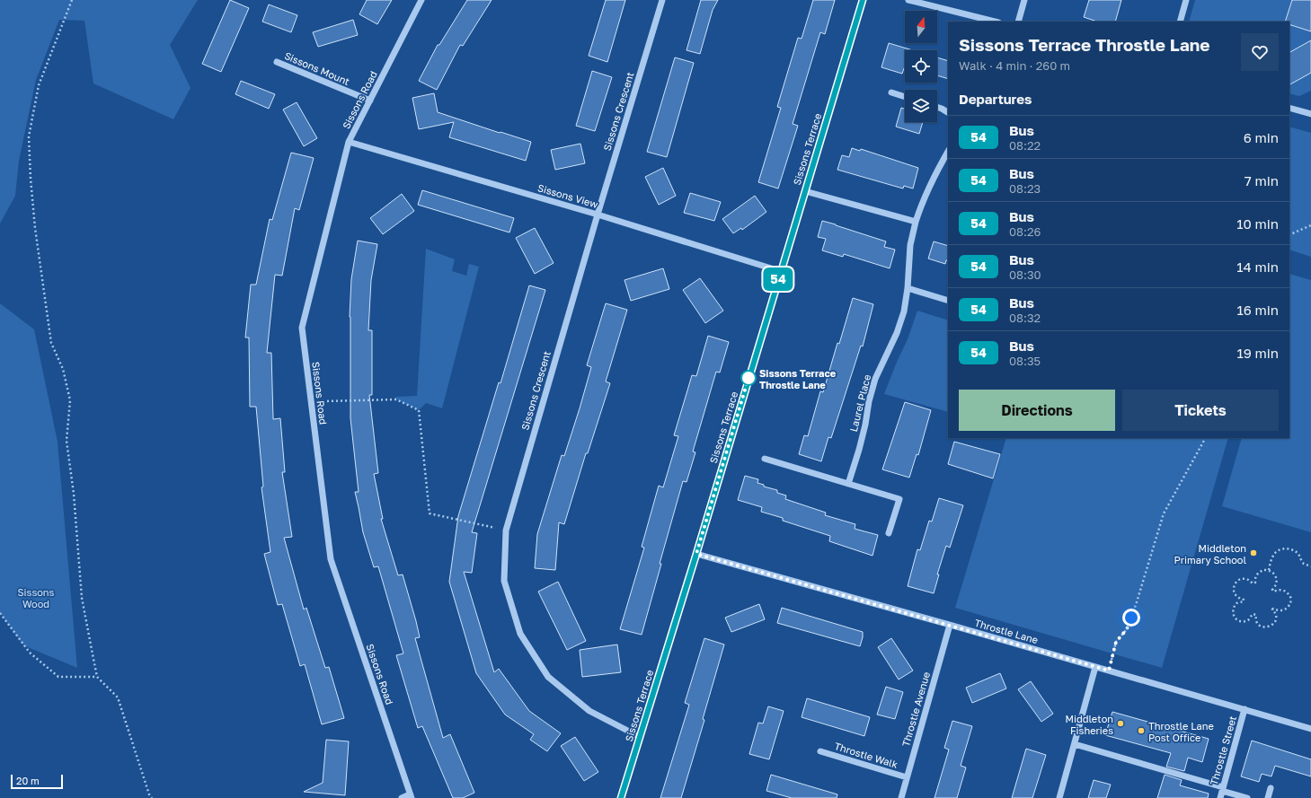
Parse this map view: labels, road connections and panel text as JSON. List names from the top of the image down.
{
  "streets": {
    "street": [
      "Sissons Mount",
      "Sissons Road",
      "Sissons Crescent",
      "Sissons Terrace",
      "Sissons View",
      "Laurel Place",
      "Throstle Lane",
      "Throstle Avenue",
      "Throstle Street",
      "Throstle Walk"
    ]
  },
  "crossings": [
    ["Sissons Mount", "Sissons Road"],
    ["Sissons Road", "Sissons View"],
    ["Sissons Crescent", "Sissons Terrace"],
    ["Sissons Crescent", "Sissons View"],
    ["Sissons Terrace", "Sissons View"],
    ["Sissons Terrace", "Throstle Lane"],
    ["Throstle Lane", "Throstle Avenue"],
    ["Throstle Lane", "Throstle Street"],
    ["Throstle Avenue", "Throstle Walk"]
  ],
  "parks": ["Sissons Wood"],
  "places": [
    "Sissons Terrace Throstle Lane",
    "Middleton Primary School",
    "Middleton Fisheries",
    "Throstle Lane Post Office"
  ],
  "lines": ["bus line 54"],
  "scale_bar": "20 m",
  "north": "top",
  "page": {
    "on_map": "54",
    "heading": [
      ["Sissons Terrace Throstle Lane", "Walk · 4 min · 260 m"],
      "Departures"
    ],
    "list": [
      {
        "mark": "54",
        "name": "Bus",
        "note": "08:22",
        "value": "6 min"
      },
      {
        "mark": "54",
        "name": "Bus",
        "note": "08:23",
        "value": "7 min"
      },
      {
        "mark": "54",
        "name": "Bus",
        "note": "08:26",
        "value": "10 min"
      },
      {
        "mark": "54",
        "name": "Bus",
        "note": "08:30",
        "value": "14 min"
      },
      {
        "mark": "54",
        "name": "Bus",
        "note": "08:32",
        "value": "16 min"
      },
      {
        "mark": "54",
        "name": "Bus",
        "note": "08:35",
        "value": "19 min"
      }
    ],
    "buttons": ["Directions", "Tickets"],
    "scale": "20 m"
  }
}
